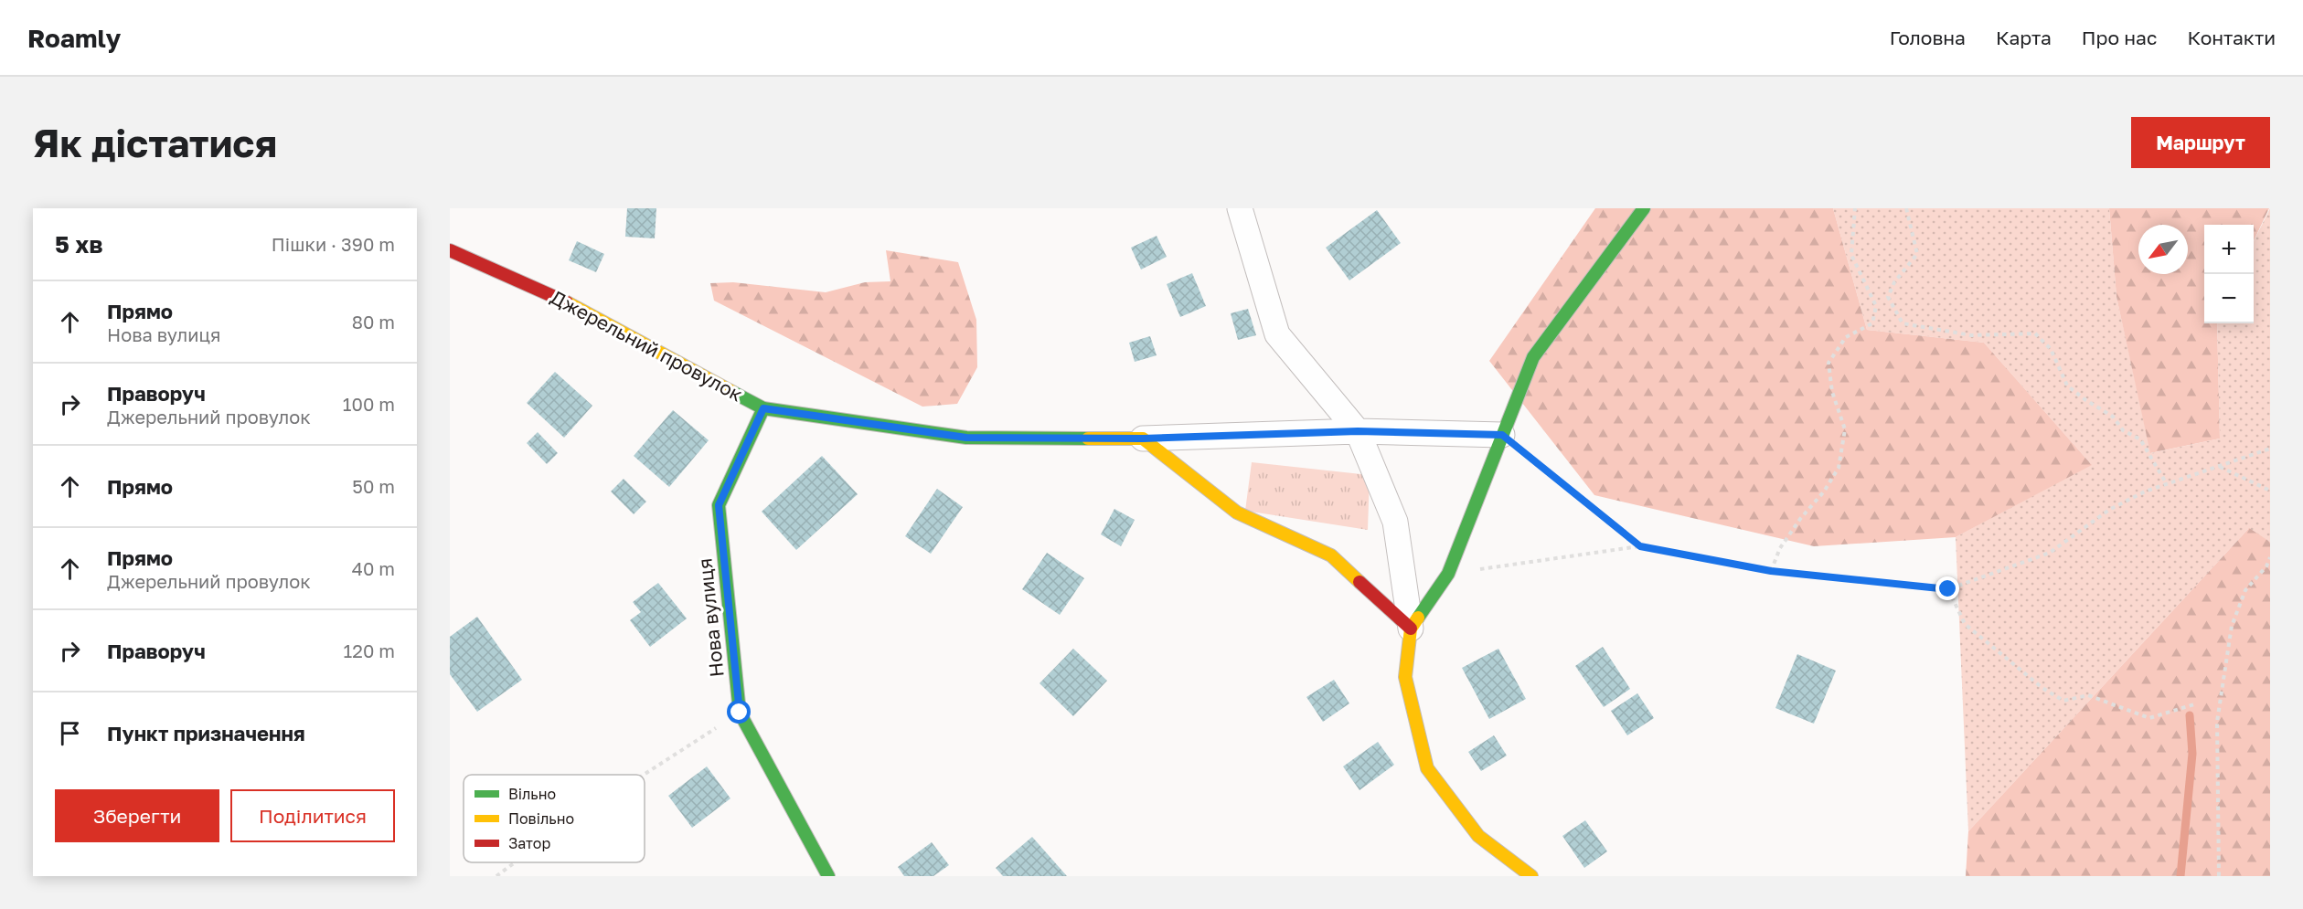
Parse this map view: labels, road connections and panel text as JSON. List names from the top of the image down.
{
  "streets": {
    "street": ["Джерельний провулок", "Нова вулиця"]
  },
  "crossings": [
    ["Джерельний провулок", "Нова вулиця"]
  ],
  "legend": ["Вільно", "Повільно", "Затор"],
  "north": "bottom left",
  "page": {
    "header": "Roamly",
    "nav": [
      "Головна",
      "Карта",
      "Про нас",
      "Контакти"
    ],
    "buttons": [
      "Маршрут",
      ["Зберегти", "Поділитися"]
    ],
    "title": "Як дістатися",
    "heading": ["5 хв", "Пішки · 390 m"],
    "map_buttons": ["+", "−"],
    "list": [
      ["Прямо", "Нова вулиця", "80 m"],
      ["Праворуч", "Джерельний провулок", "100 m"],
      ["Прямо", "50 m"],
      ["Прямо", "Джерельний провулок", "40 m"],
      ["Праворуч", "120 m"],
      "Пункт призначення"
    ]
  }
}
